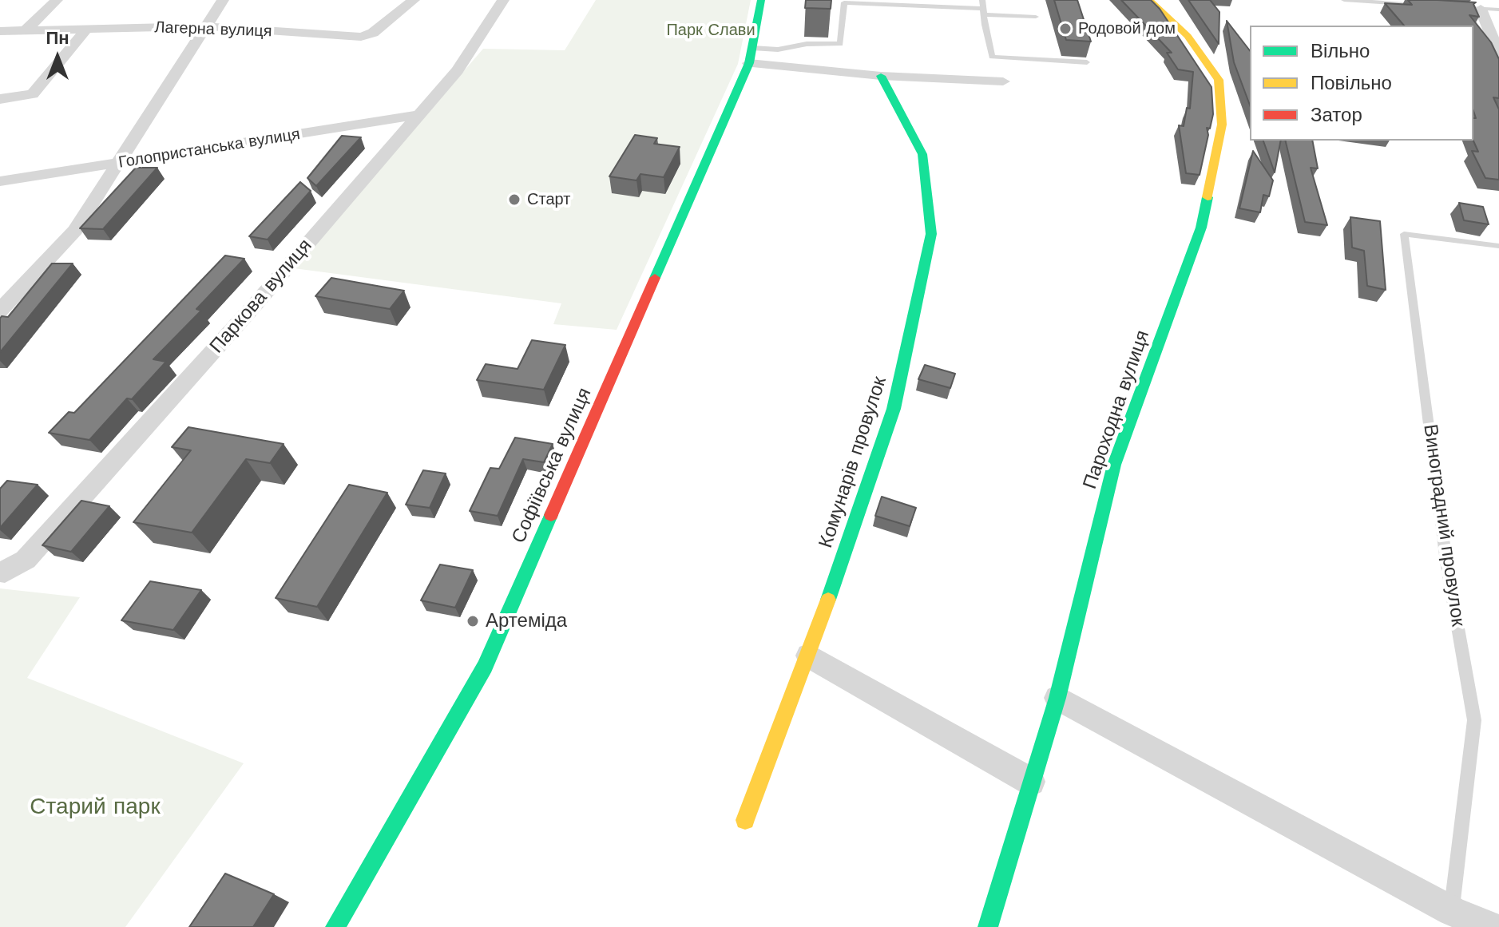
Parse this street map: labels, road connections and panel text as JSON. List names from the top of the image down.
{
  "streets": {
    "street": [
      "Лагерна вулиця",
      "Голопристанська вулиця",
      "Паркова вулиця",
      "Пароходна вулиця",
      "Комунарів провулок",
      "Софіївська вулиця"
    ],
    "lane": ["Виноградний провулок"]
  },
  "crossings": [
    ["Голопристанська вулиця", "Паркова вулиця"]
  ],
  "parks": ["Парк Слави", "Старий парк"],
  "places": ["Родовой дом", "Старт", "Артеміда"],
  "legend": ["Вільно", "Повільно", "Затор"],
  "north": "top"
}
